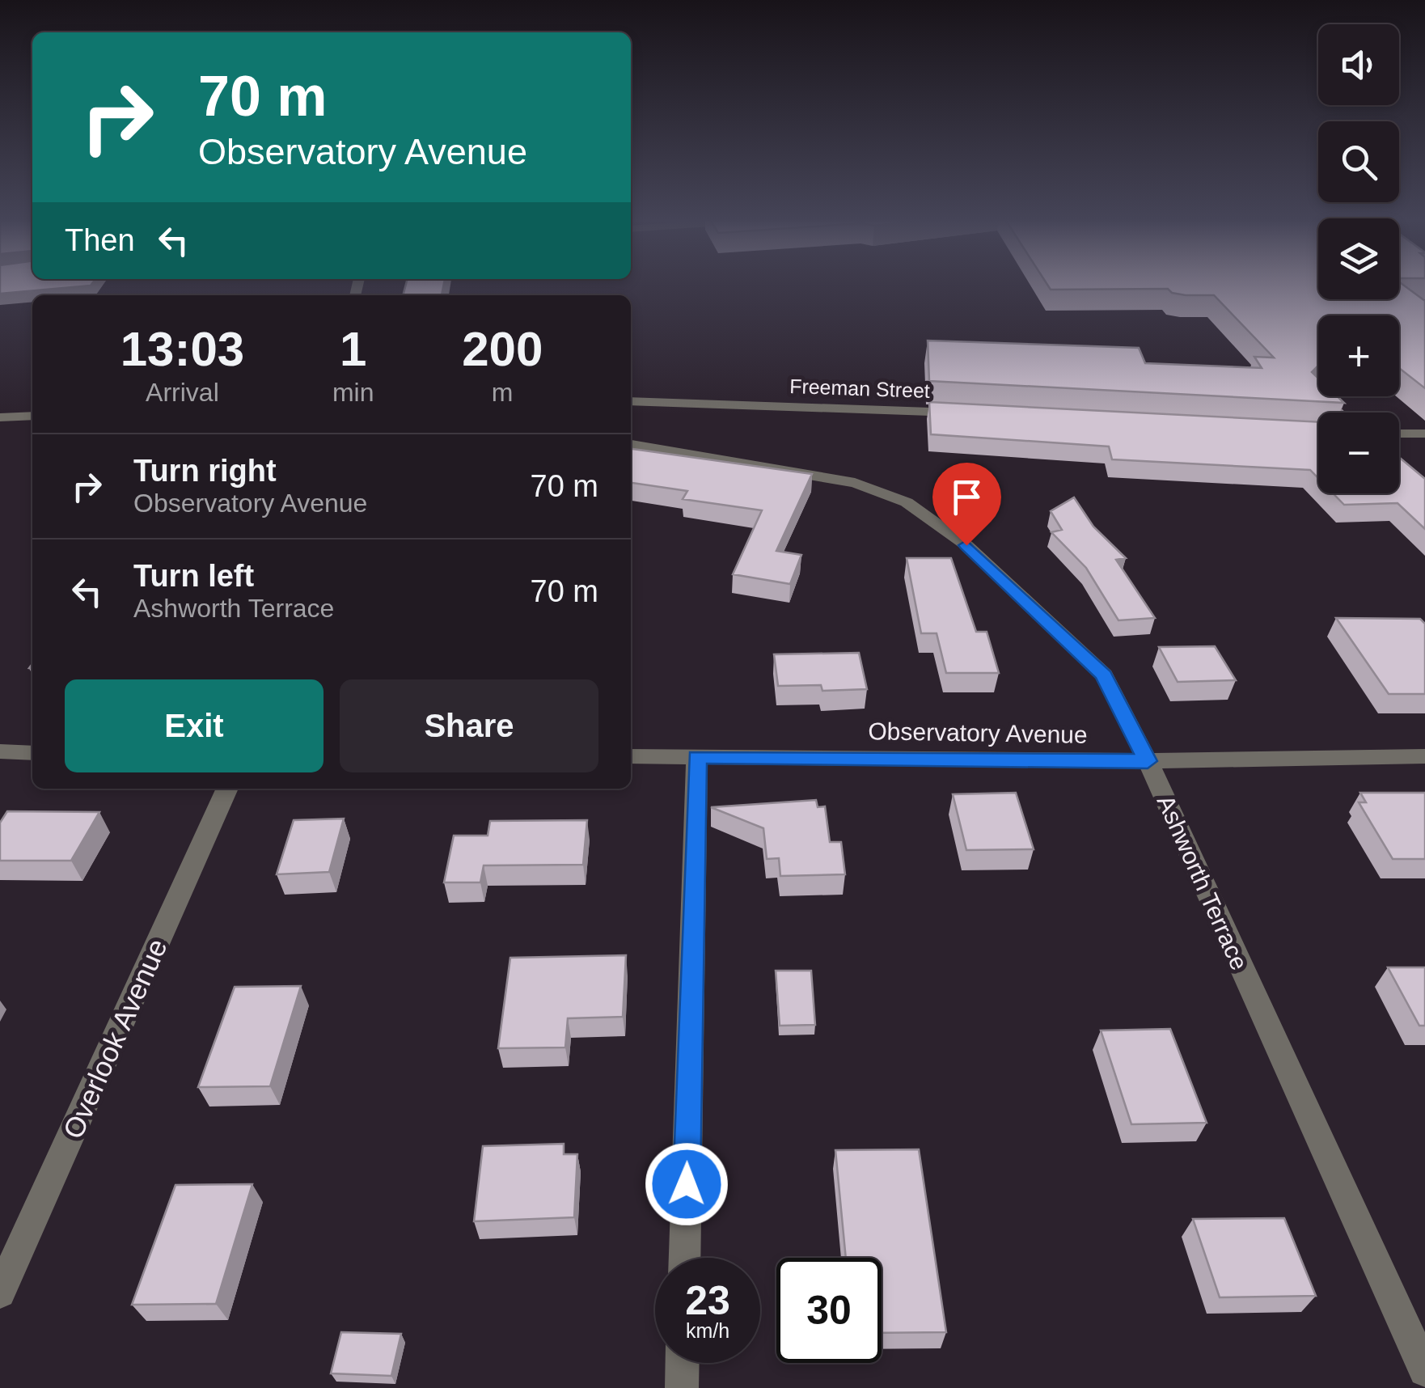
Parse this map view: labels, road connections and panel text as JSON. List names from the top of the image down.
{
  "streets": {
    "street": [
      "Freeman Street",
      "Observatory Avenue",
      "Ashworth Terrace",
      "Overlook Avenue"
    ]
  },
  "crossings": [
    ["Observatory Avenue", "Ashworth Terrace"]
  ],
  "page": {
    "map_buttons": ["+", "−"],
    "turn": ["70 m", "Observatory Avenue"],
    "then": "Then",
    "eta": [
      "13:03",
      "Arrival",
      "1",
      "min",
      "200",
      "m"
    ],
    "list": [
      {
        "name": "Turn right",
        "note": "Observatory Avenue",
        "value": "70 m"
      },
      {
        "name": "Turn left",
        "note": "Ashworth Terrace",
        "value": "70 m"
      }
    ],
    "buttons": ["Exit", "Share"],
    "speed": "23 km/h",
    "limit": "30"
  }
}
